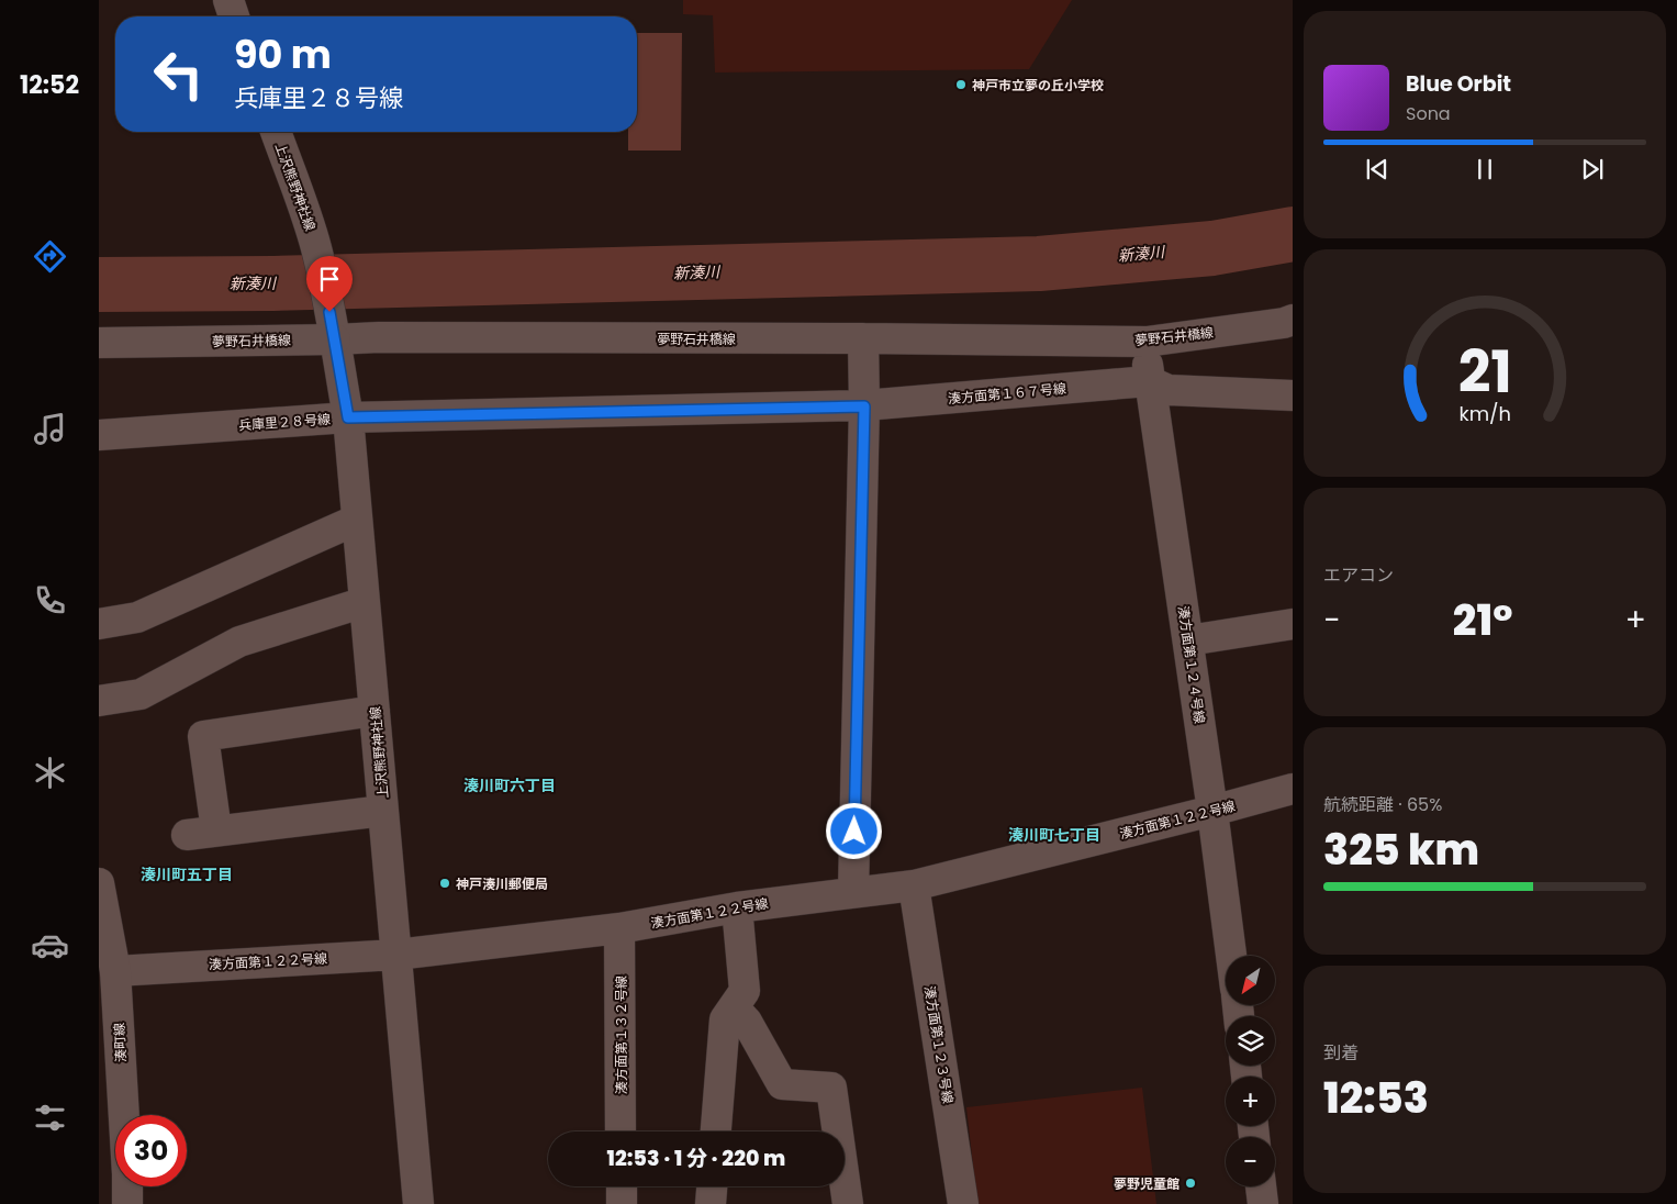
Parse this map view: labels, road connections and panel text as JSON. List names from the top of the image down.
{
  "streets": {
    "street": [
      "上沢熊野神社線",
      "夢野石井橋線",
      "湊方面第１６７号線",
      "兵庫里２８号線",
      "湊方面第１２４号線",
      "湊方面第１２２号線",
      "湊方面第１３２号線",
      "湊町線",
      "湊方面第１２３号線"
    ]
  },
  "crossings": [
    ["上沢熊野神社線", "夢野石井橋線"],
    ["上沢熊野神社線", "兵庫里２８号線"],
    ["上沢熊野神社線", "湊方面第１２２号線"],
    ["夢野石井橋線", "湊方面第１２４号線"],
    ["湊方面第１６７号線", "兵庫里２８号線"],
    ["湊方面第１６７号線", "湊方面第１２４号線"],
    ["湊方面第１２４号線", "湊方面第１２２号線"],
    ["湊方面第１２２号線", "湊方面第１３２号線"],
    ["湊方面第１２２号線", "湊町線"],
    ["湊方面第１２２号線", "湊方面第１２３号線"]
  ],
  "districts": ["湊川町六丁目", "湊川町七丁目", "湊川町五丁目"],
  "water": ["新湊川"],
  "places": ["神戸市立夢の丘小学校", "神戸湊川郵便局", "夢野児童館"],
  "north": "bottom left",
  "page": {
    "tabs": "12:52",
    "turn": ["90 m", "兵庫里２８号線"],
    "song": ["Blue Orbit", "Sona"],
    "tile": [
      "エアコン",
      ["航続距離 · 65%", "325 km"],
      ["到着", "12:53"]
    ],
    "heat": ["−", "21°", "+"],
    "map_buttons": ["+", "−"],
    "limit": "30",
    "trip": "12:53 · 1 分 · 220 m",
    "gauge": ["21", "km/h"]
  }
}
